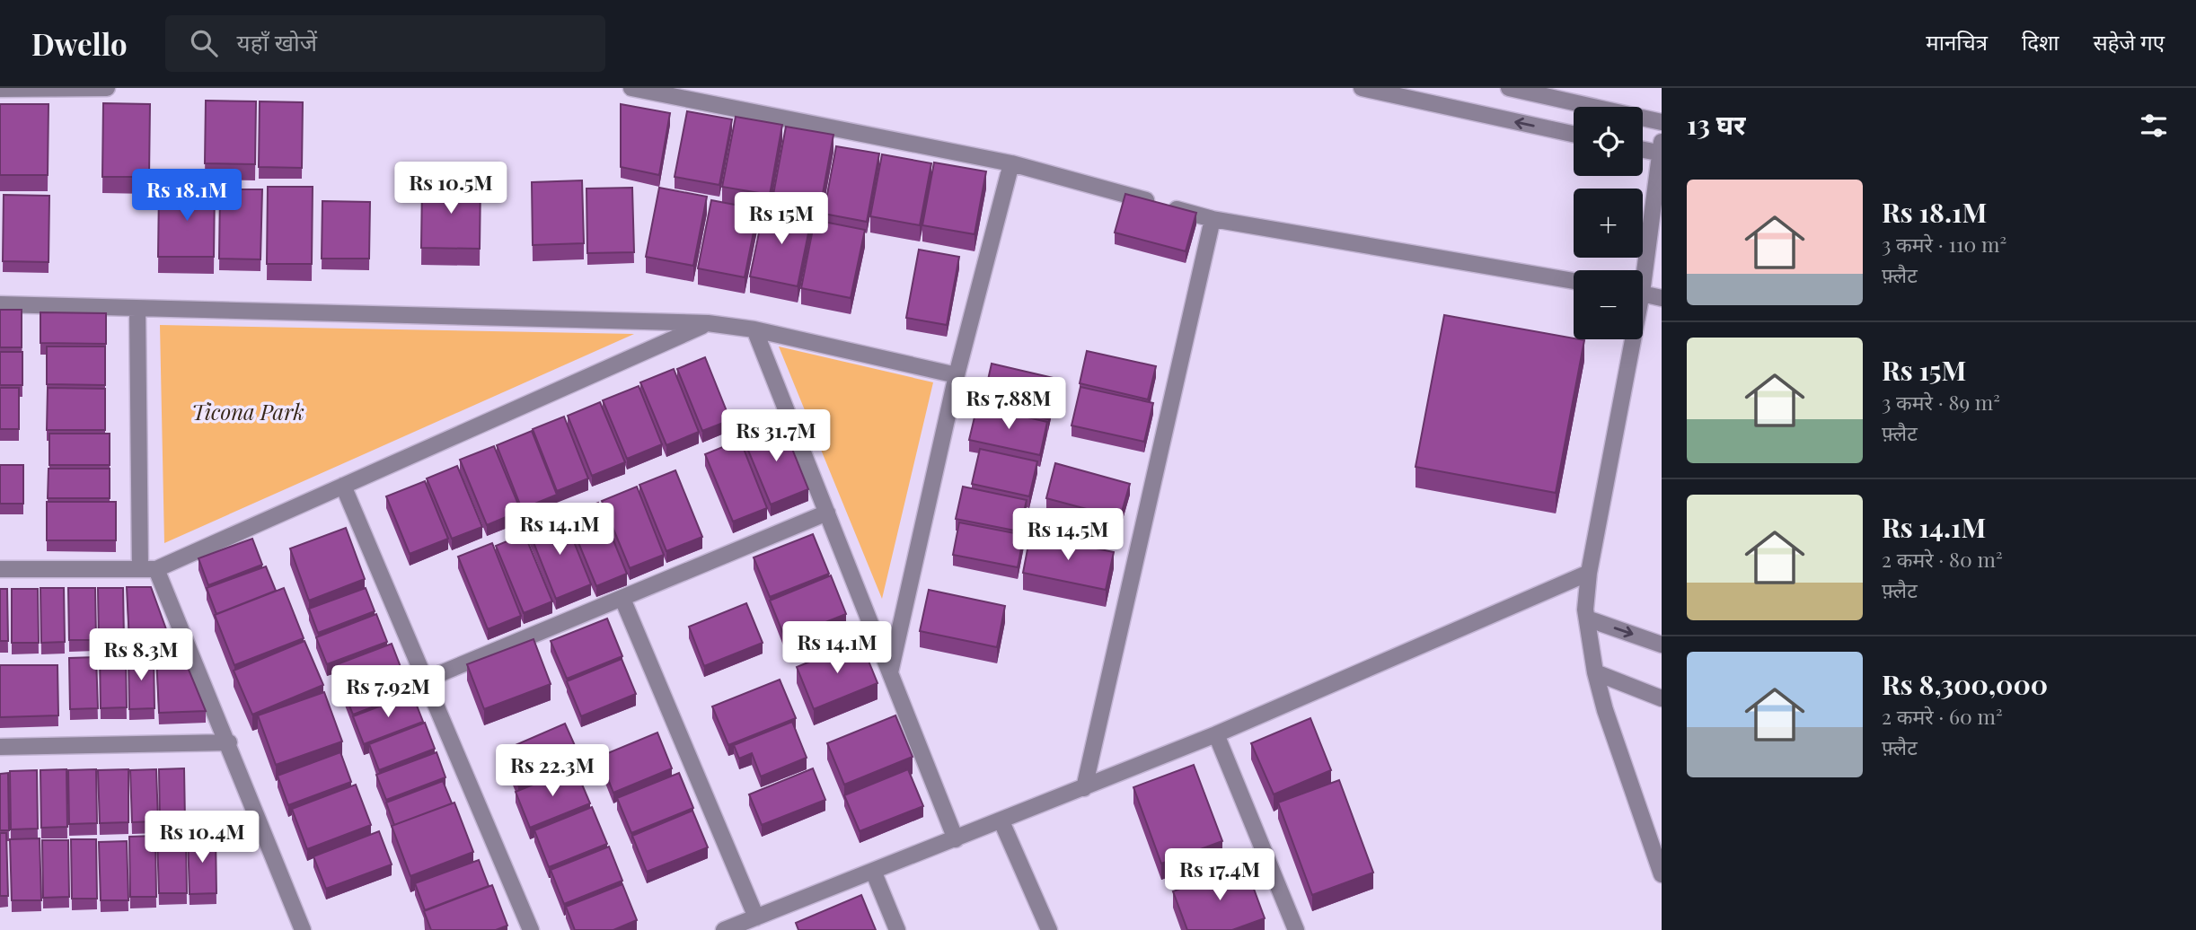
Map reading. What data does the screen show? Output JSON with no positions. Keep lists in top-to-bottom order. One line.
{"parks":["Ticona Park"],"page":{"header":"Dwello","search":"यहाँ खोजें","nav":["मानचित्र","दिशा","सहेजे गए"],"heading":"13 घर","map_buttons":["+","−"],"price":["Rs 10.5M","Rs 18.1M","Rs 15M","Rs 7.88M","Rs 31.7M","Rs 14.1M","Rs 14.5M","Rs 14.1M","Rs 8.3M","Rs 7.92M","Rs 22.3M","Rs 10.4M","Rs 17.4M"],"list":[{"name":"Rs 18.1M","note":"3 कमरे · 110 m² · फ़्लैट"},{"name":"Rs 15M","note":"3 कमरे · 89 m² · फ़्लैट"},{"name":"Rs 14.1M","note":"2 कमरे · 80 m² · फ़्लैट"},{"name":"Rs 8,300,000","note":"2 कमरे · 60 m² · फ़्लैट"}]}}
